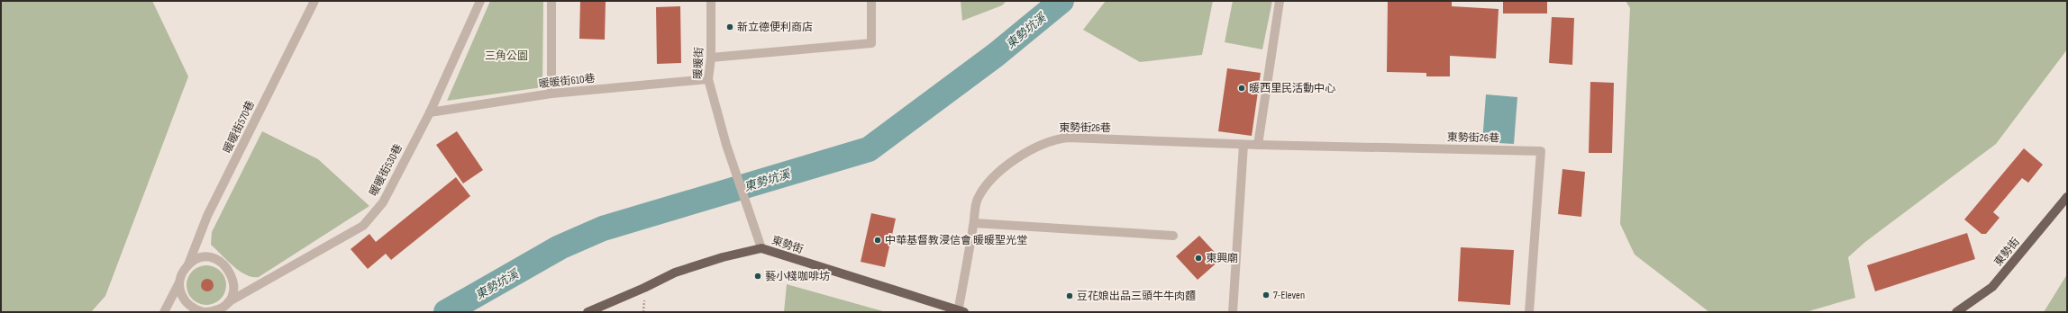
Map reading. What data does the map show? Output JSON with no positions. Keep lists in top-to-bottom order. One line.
{"streets":{"main road":["東勢街"],"street":["暖暖街","暖暖街610巷","暖暖街570巷","東勢街26巷","暖暖街530巷"]},"crossings":[["暖暖街","暖暖街610巷"],["暖暖街","東勢街"],["暖暖街610巷","暖暖街530巷"],["暖暖街570巷","暖暖街530巷"],["東勢街26巷","東勢街"]],"water":["東勢坑溪"],"parks":["三角公園"],"places":["新立德便利商店","暖西里民活動中心","中華基督教浸信會 暖暖聖光堂","東興廟","藝小棧咖啡坊","7-Eleven","豆花娘出品三頭牛牛肉麵"]}
